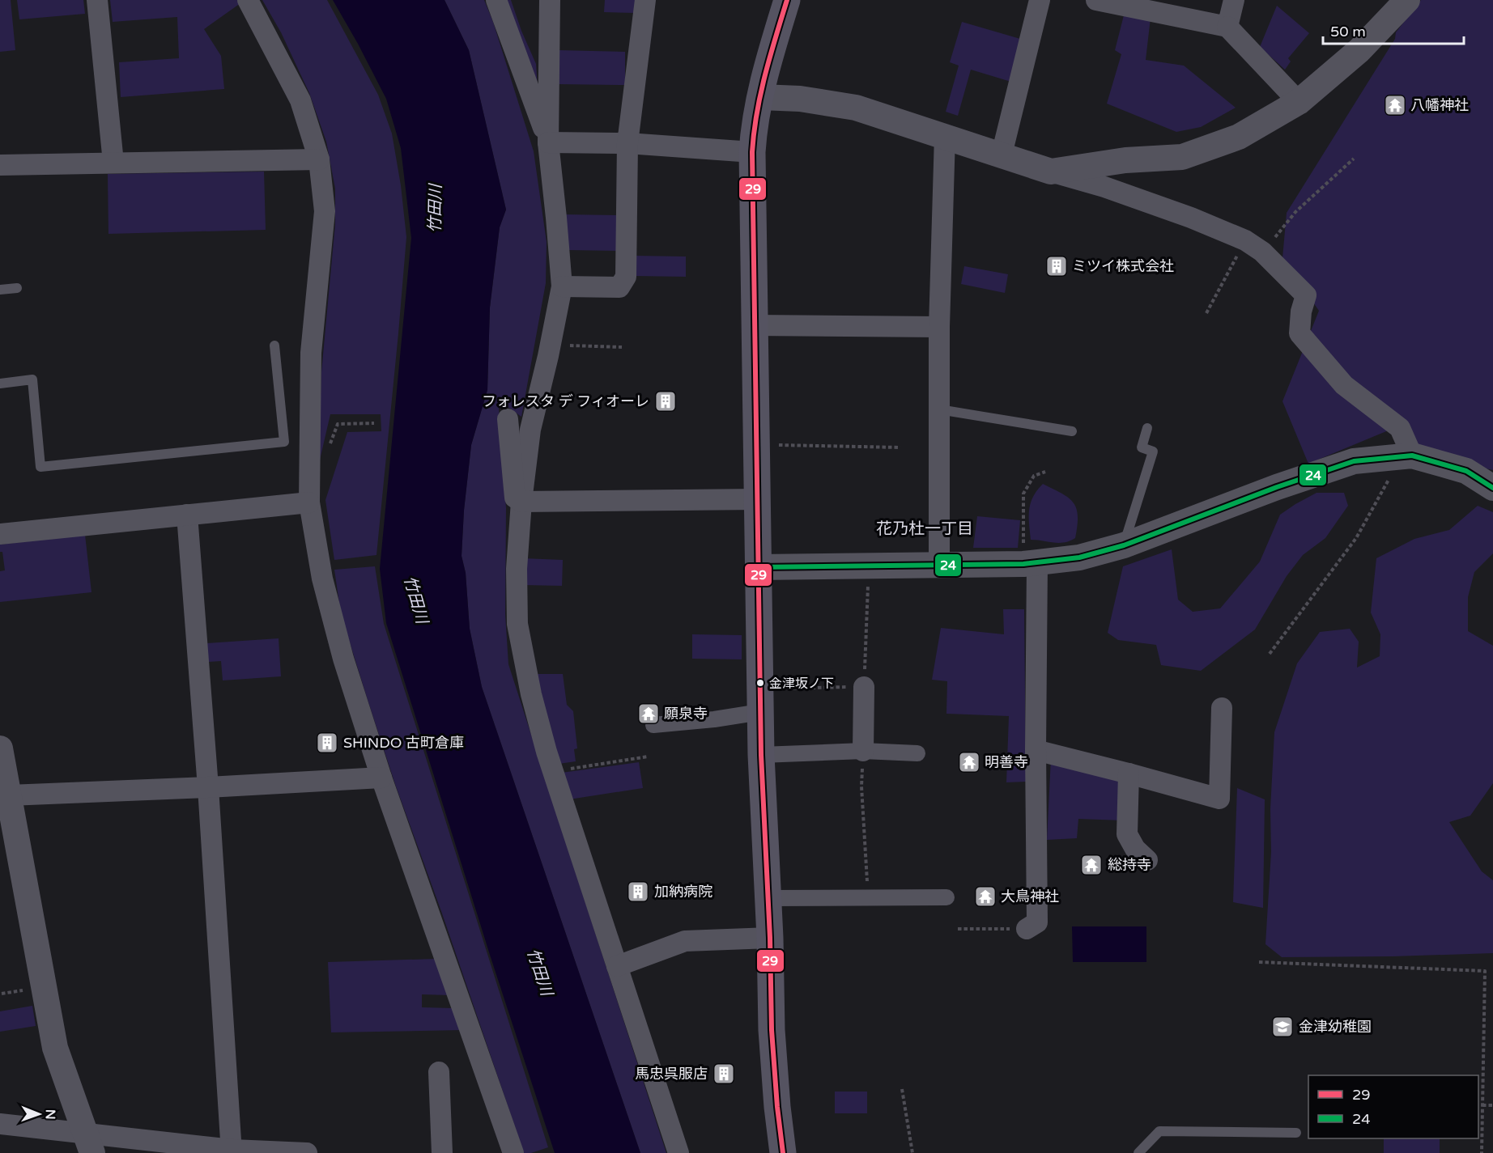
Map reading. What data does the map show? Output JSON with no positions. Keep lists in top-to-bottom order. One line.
{"districts":["花乃杜一丁目"],"water":["竹田川"],"places":{"temple":["八幡神社","願泉寺","明善寺","総持寺","大鳥神社"],"building":["ミツイ株式会社","フォレスタ デ フィオーレ","SHINDO 古町倉庫","加納病院","馬忠呉服店"],"other":["金津坂ノ下"],"school or university":["金津幼稚園"]},"lines":["transit line 29","transit line 24"],"legend":["29","24"],"scale_bar":"50 m","north":"right"}
